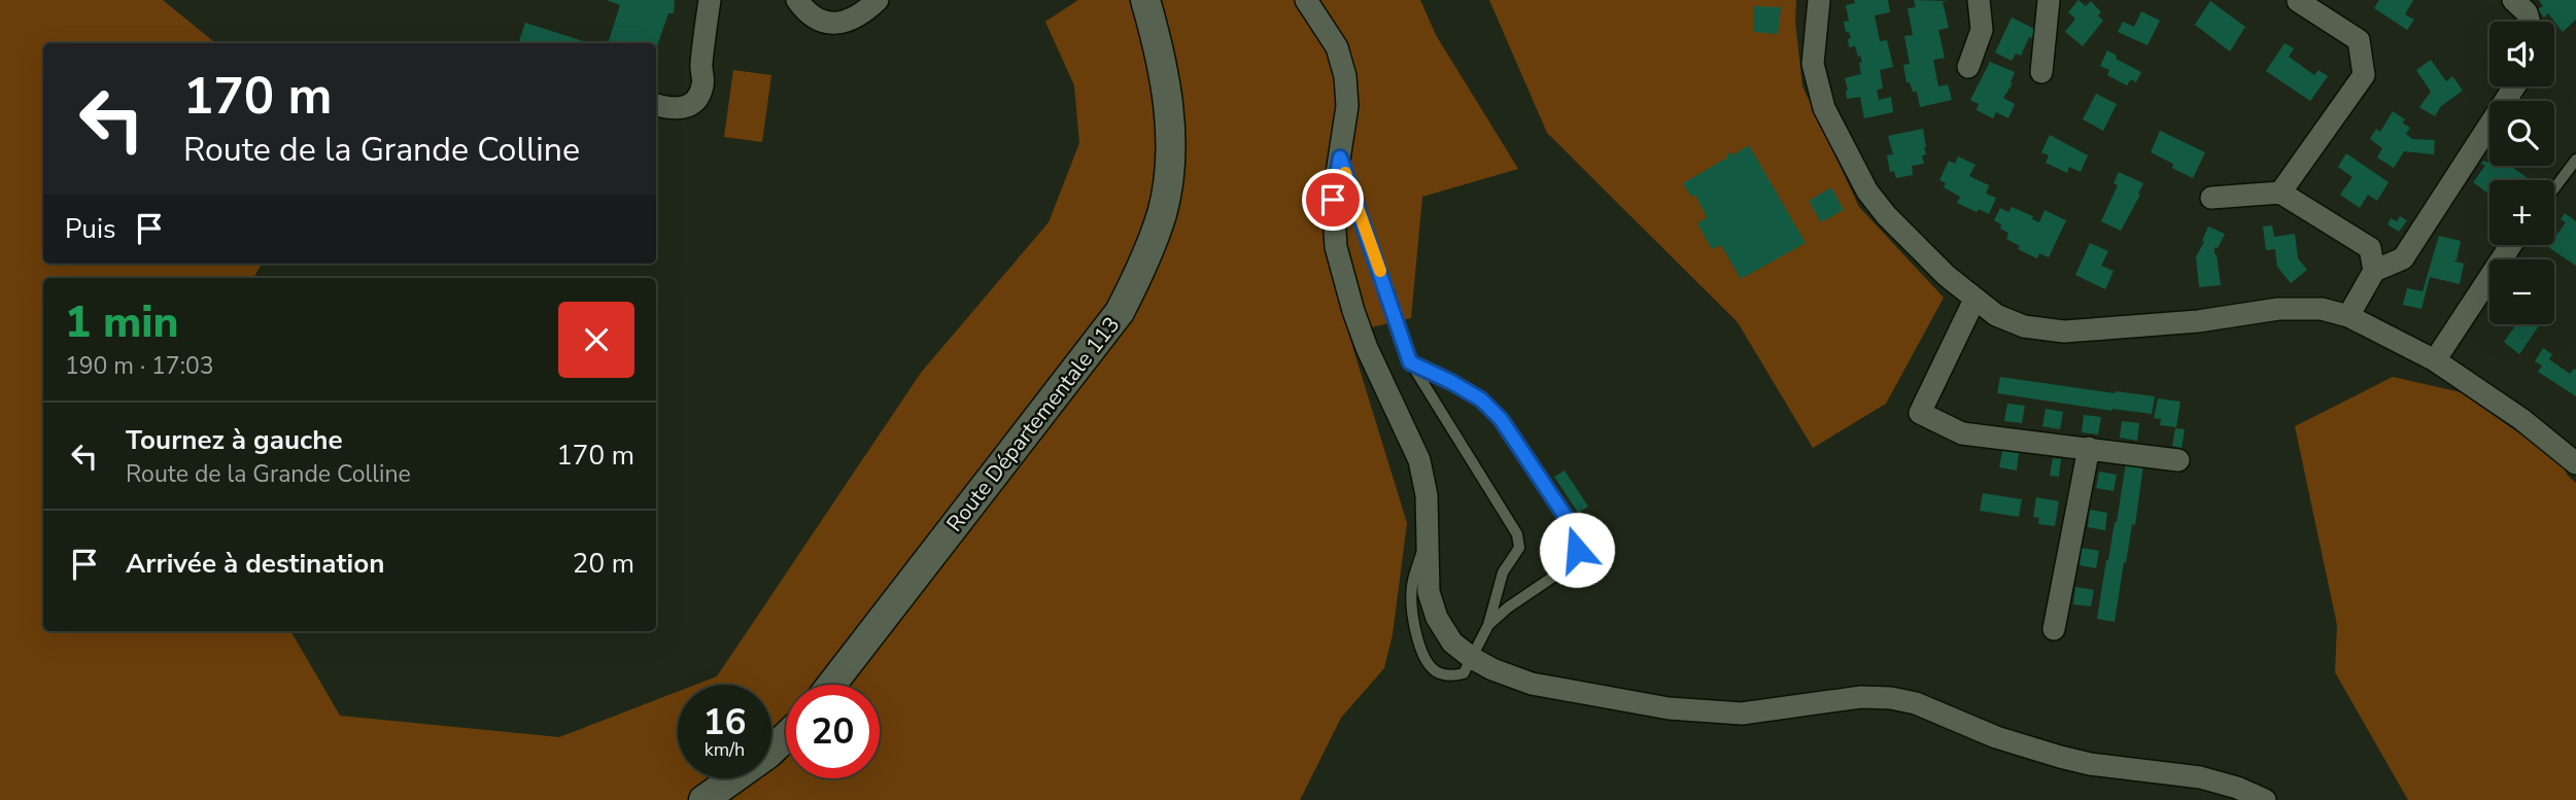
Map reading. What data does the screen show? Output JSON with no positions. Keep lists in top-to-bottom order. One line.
{"streets":{"main road":["Route Départementale 113"]},"page":{"map_buttons":["+","−"],"turn":["170 m","Route de la Grande Colline"],"then":"Puis","heading":["1 min","190 m · 17:03"],"list":[{"name":"Tournez à gauche","note":"Route de la Grande Colline","value":"170 m"},{"name":"Arrivée à destination","value":"20 m"}],"speed":"16 km/h","limit":"20"}}
